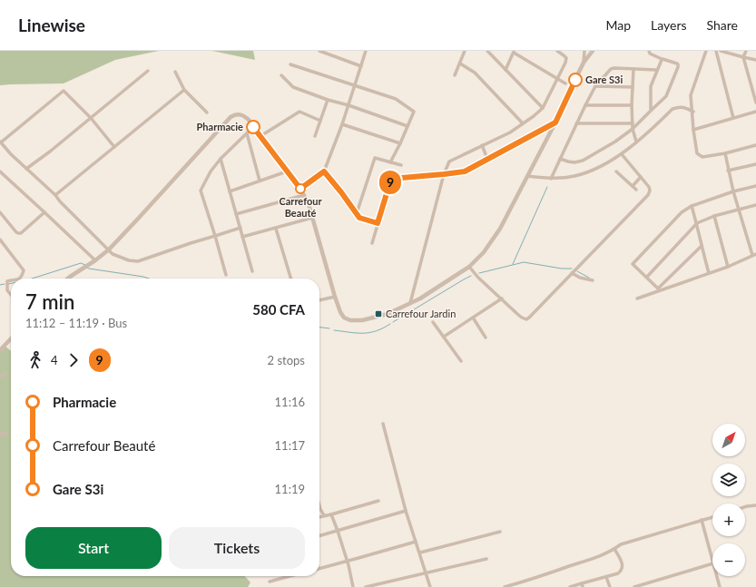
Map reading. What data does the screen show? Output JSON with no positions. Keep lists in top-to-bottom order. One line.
{"places":{"other":["Gare S3i","Pharmacie","Carrefour Beauté"],"transit":["Carrefour Jardin"]},"lines":["bus line 9"],"north":"top right","page":{"header":"Linewise","nav":["Map","Layers","Share"],"on_map":"9","heading":["7 min","11:12 – 11:19 · Bus","580 CFA"],"legs":["4","9","2 stops"],"list":[{"name":"Pharmacie","value":"11:16"},{"name":"Carrefour Beauté","value":"11:17"},{"name":"Gare S3i","value":"11:19"}],"map_buttons":["+","−"],"buttons":["Start","Tickets"]}}
